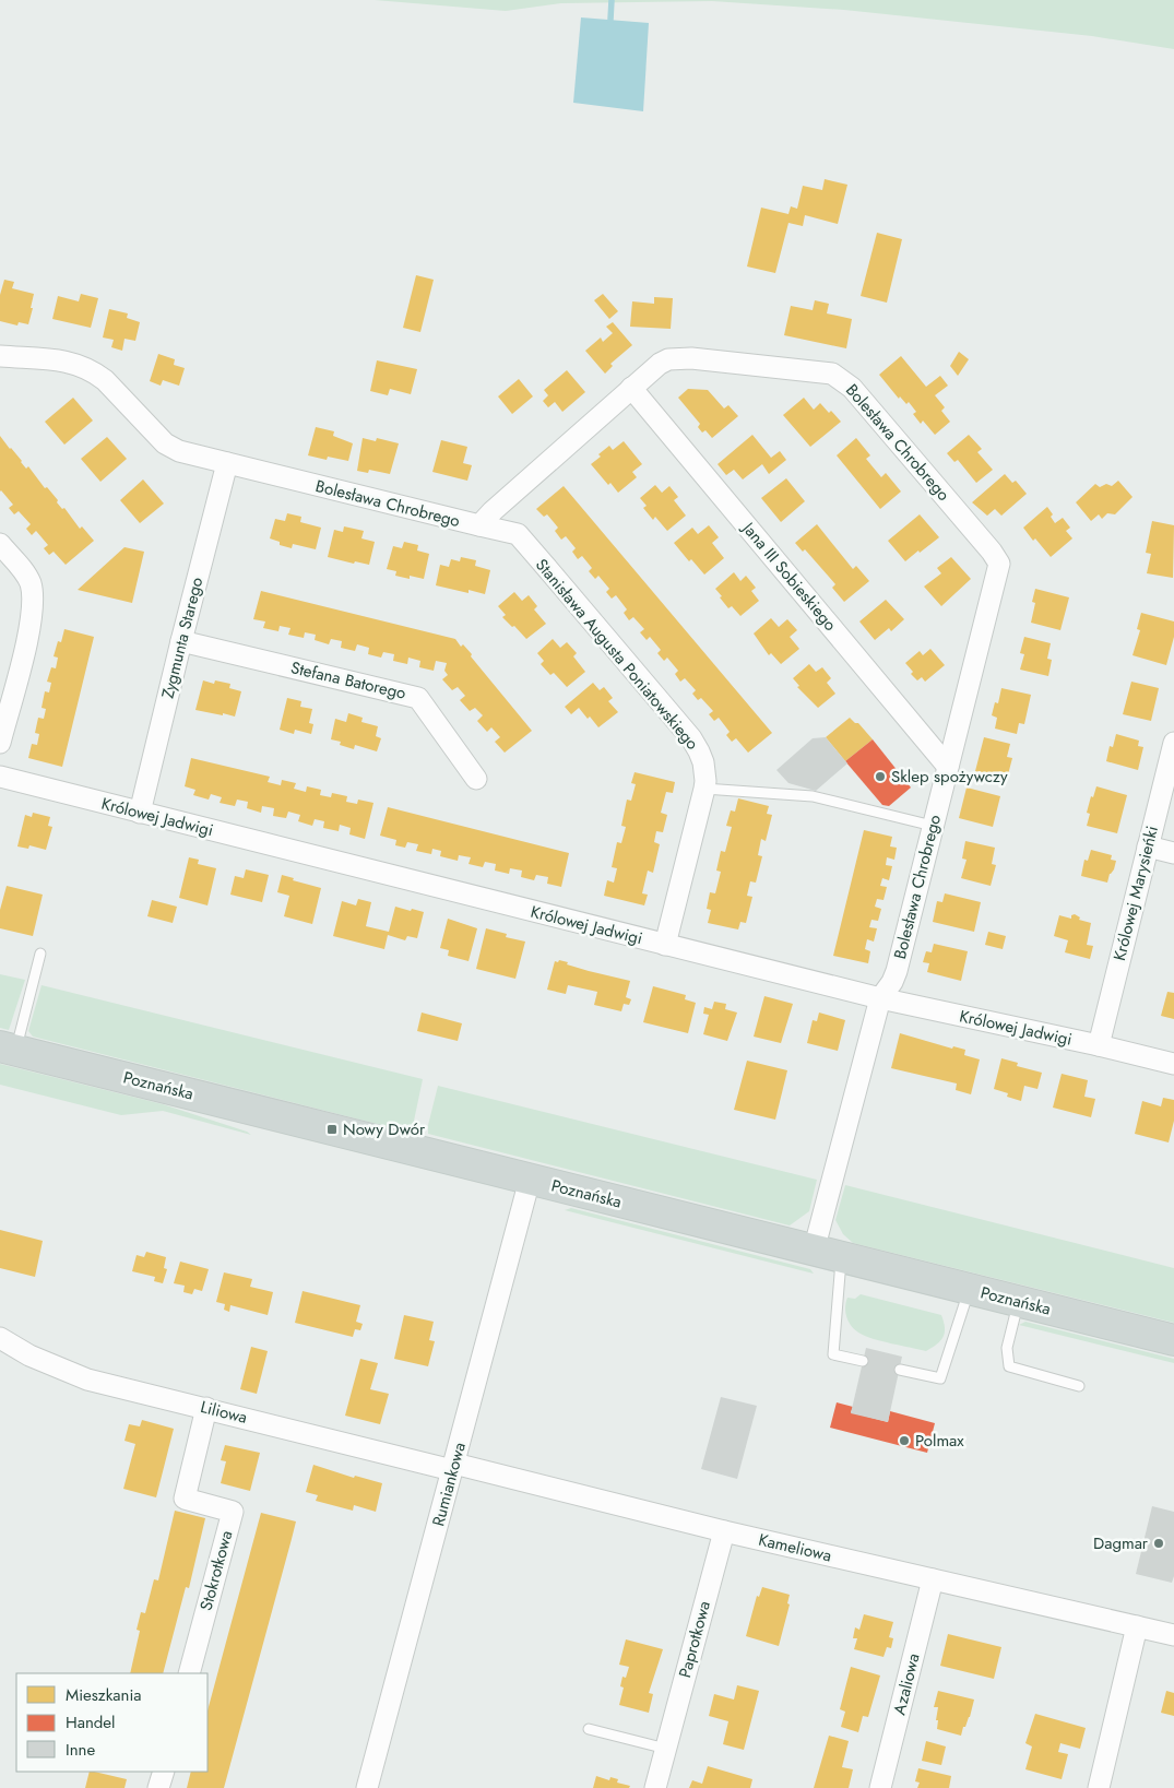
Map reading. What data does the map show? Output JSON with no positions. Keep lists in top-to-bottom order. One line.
{"streets":{"main road":["Poznańska"],"street":["Bolesława Chrobrego","Jana III Sobieskiego","Zygmunta Starego","Stanisława Augusta Poniatowskiego","Stefana Batorego","Królowej Jadwigi","Królowej Marysieńki","Liliowa","Rumiankowa","Kameliowa","Stokrotkowa","Paprotkowa","Azaliowa"]},"crossings":[["Bolesława Chrobrego","Jana III Sobieskiego"],["Bolesława Chrobrego","Zygmunta Starego"],["Bolesława Chrobrego","Stanisława Augusta Poniatowskiego"],["Bolesława Chrobrego","Królowej Jadwigi"],["Bolesława Chrobrego","Poznańska"],["Zygmunta Starego","Stefana Batorego"],["Zygmunta Starego","Królowej Jadwigi"],["Stanisława Augusta Poniatowskiego","Królowej Jadwigi"],["Królowej Jadwigi","Królowej Marysieńki"],["Poznańska","Rumiankowa"],["Liliowa","Rumiankowa"],["Liliowa","Kameliowa"],["Liliowa","Stokrotkowa"],["Rumiankowa","Kameliowa"],["Kameliowa","Paprotkowa"],["Kameliowa","Azaliowa"]],"places":{"other":["Sklep spożywczy","Polmax","Dagmar"],"transit":["Nowy Dwór"]},"legend":["Mieszkania","Handel","Inne"]}
